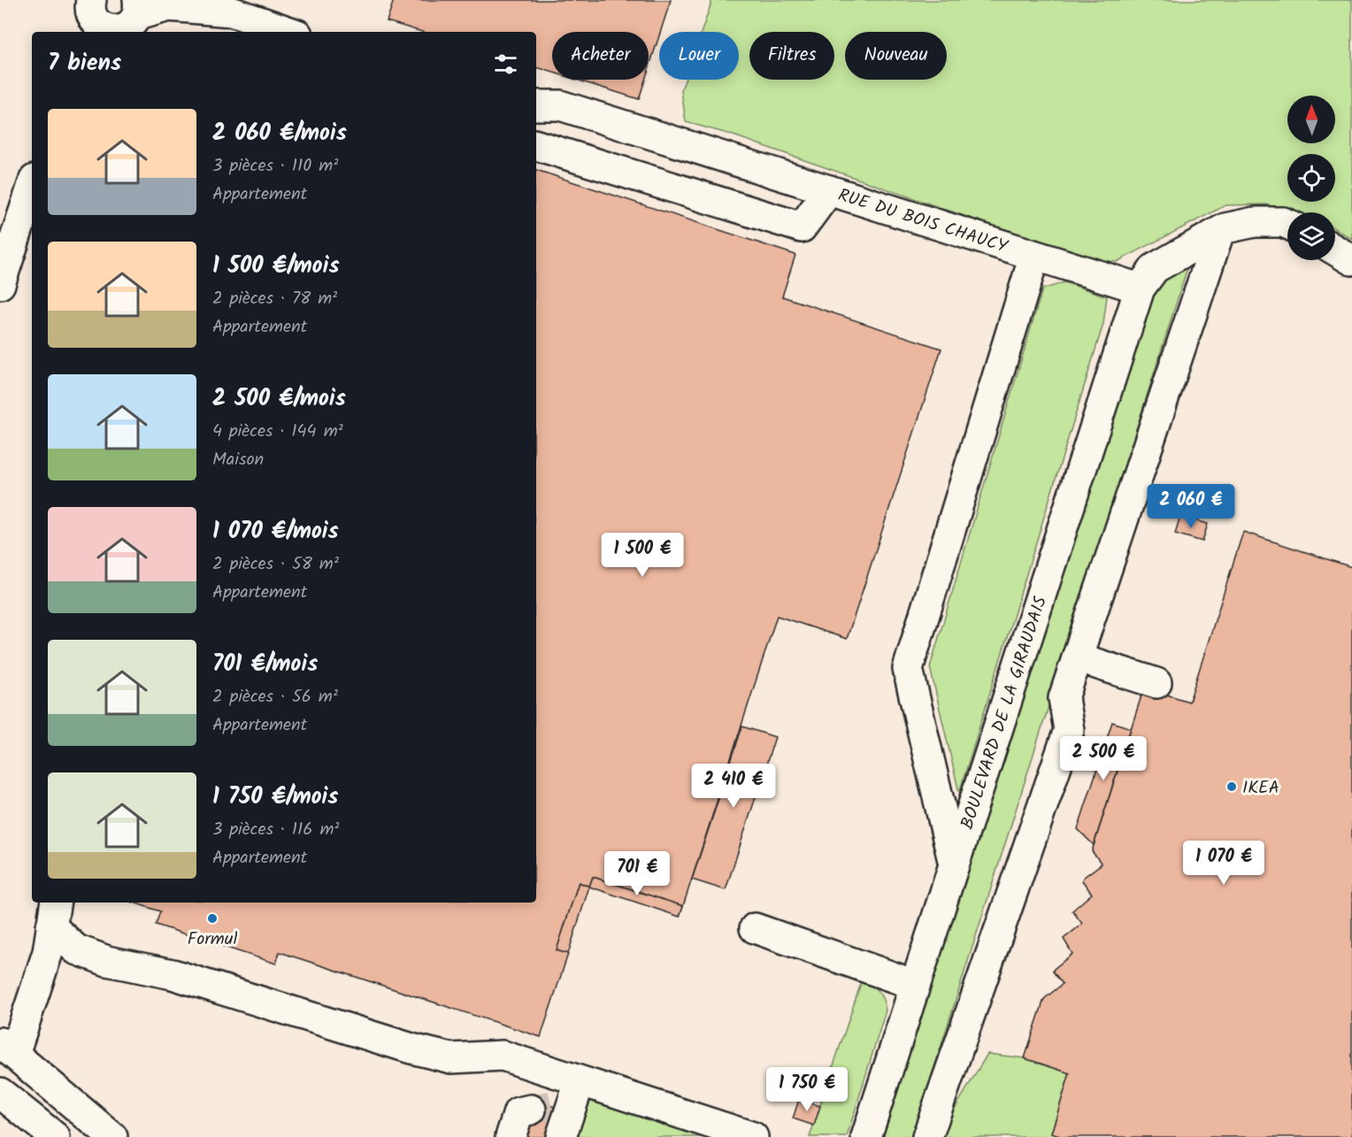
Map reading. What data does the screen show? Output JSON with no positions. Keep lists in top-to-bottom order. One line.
{"streets":{"lane":["RUE DU BOIS CHAUCY","BOULEVARD DE LA GIRAUDAIS"]},"crossings":[["RUE DU BOIS CHAUCY","BOULEVARD DE LA GIRAUDAIS"]],"places":["IKEA","Formul"],"north":"top","page":{"chip":["Acheter","Louer","Filtres","Nouveau"],"heading":"7 biens","list":[{"name":"2 060 €/mois","note":"3 pièces · 110 m² · Appartement"},{"name":"1 500 €/mois","note":"2 pièces · 78 m² · Appartement"},{"name":"2 500 €/mois","note":"4 pièces · 144 m² · Maison"},{"name":"1 070 €/mois","note":"2 pièces · 58 m² · Appartement"},{"name":"701 €/mois","note":"2 pièces · 56 m² · Appartement"},{"name":"1 750 €/mois","note":"3 pièces · 116 m² · Appartement"}],"price":["2 060 €","1 500 €","2 500 €","2 410 €","1 070 €","701 €","1 750 €"]}}
